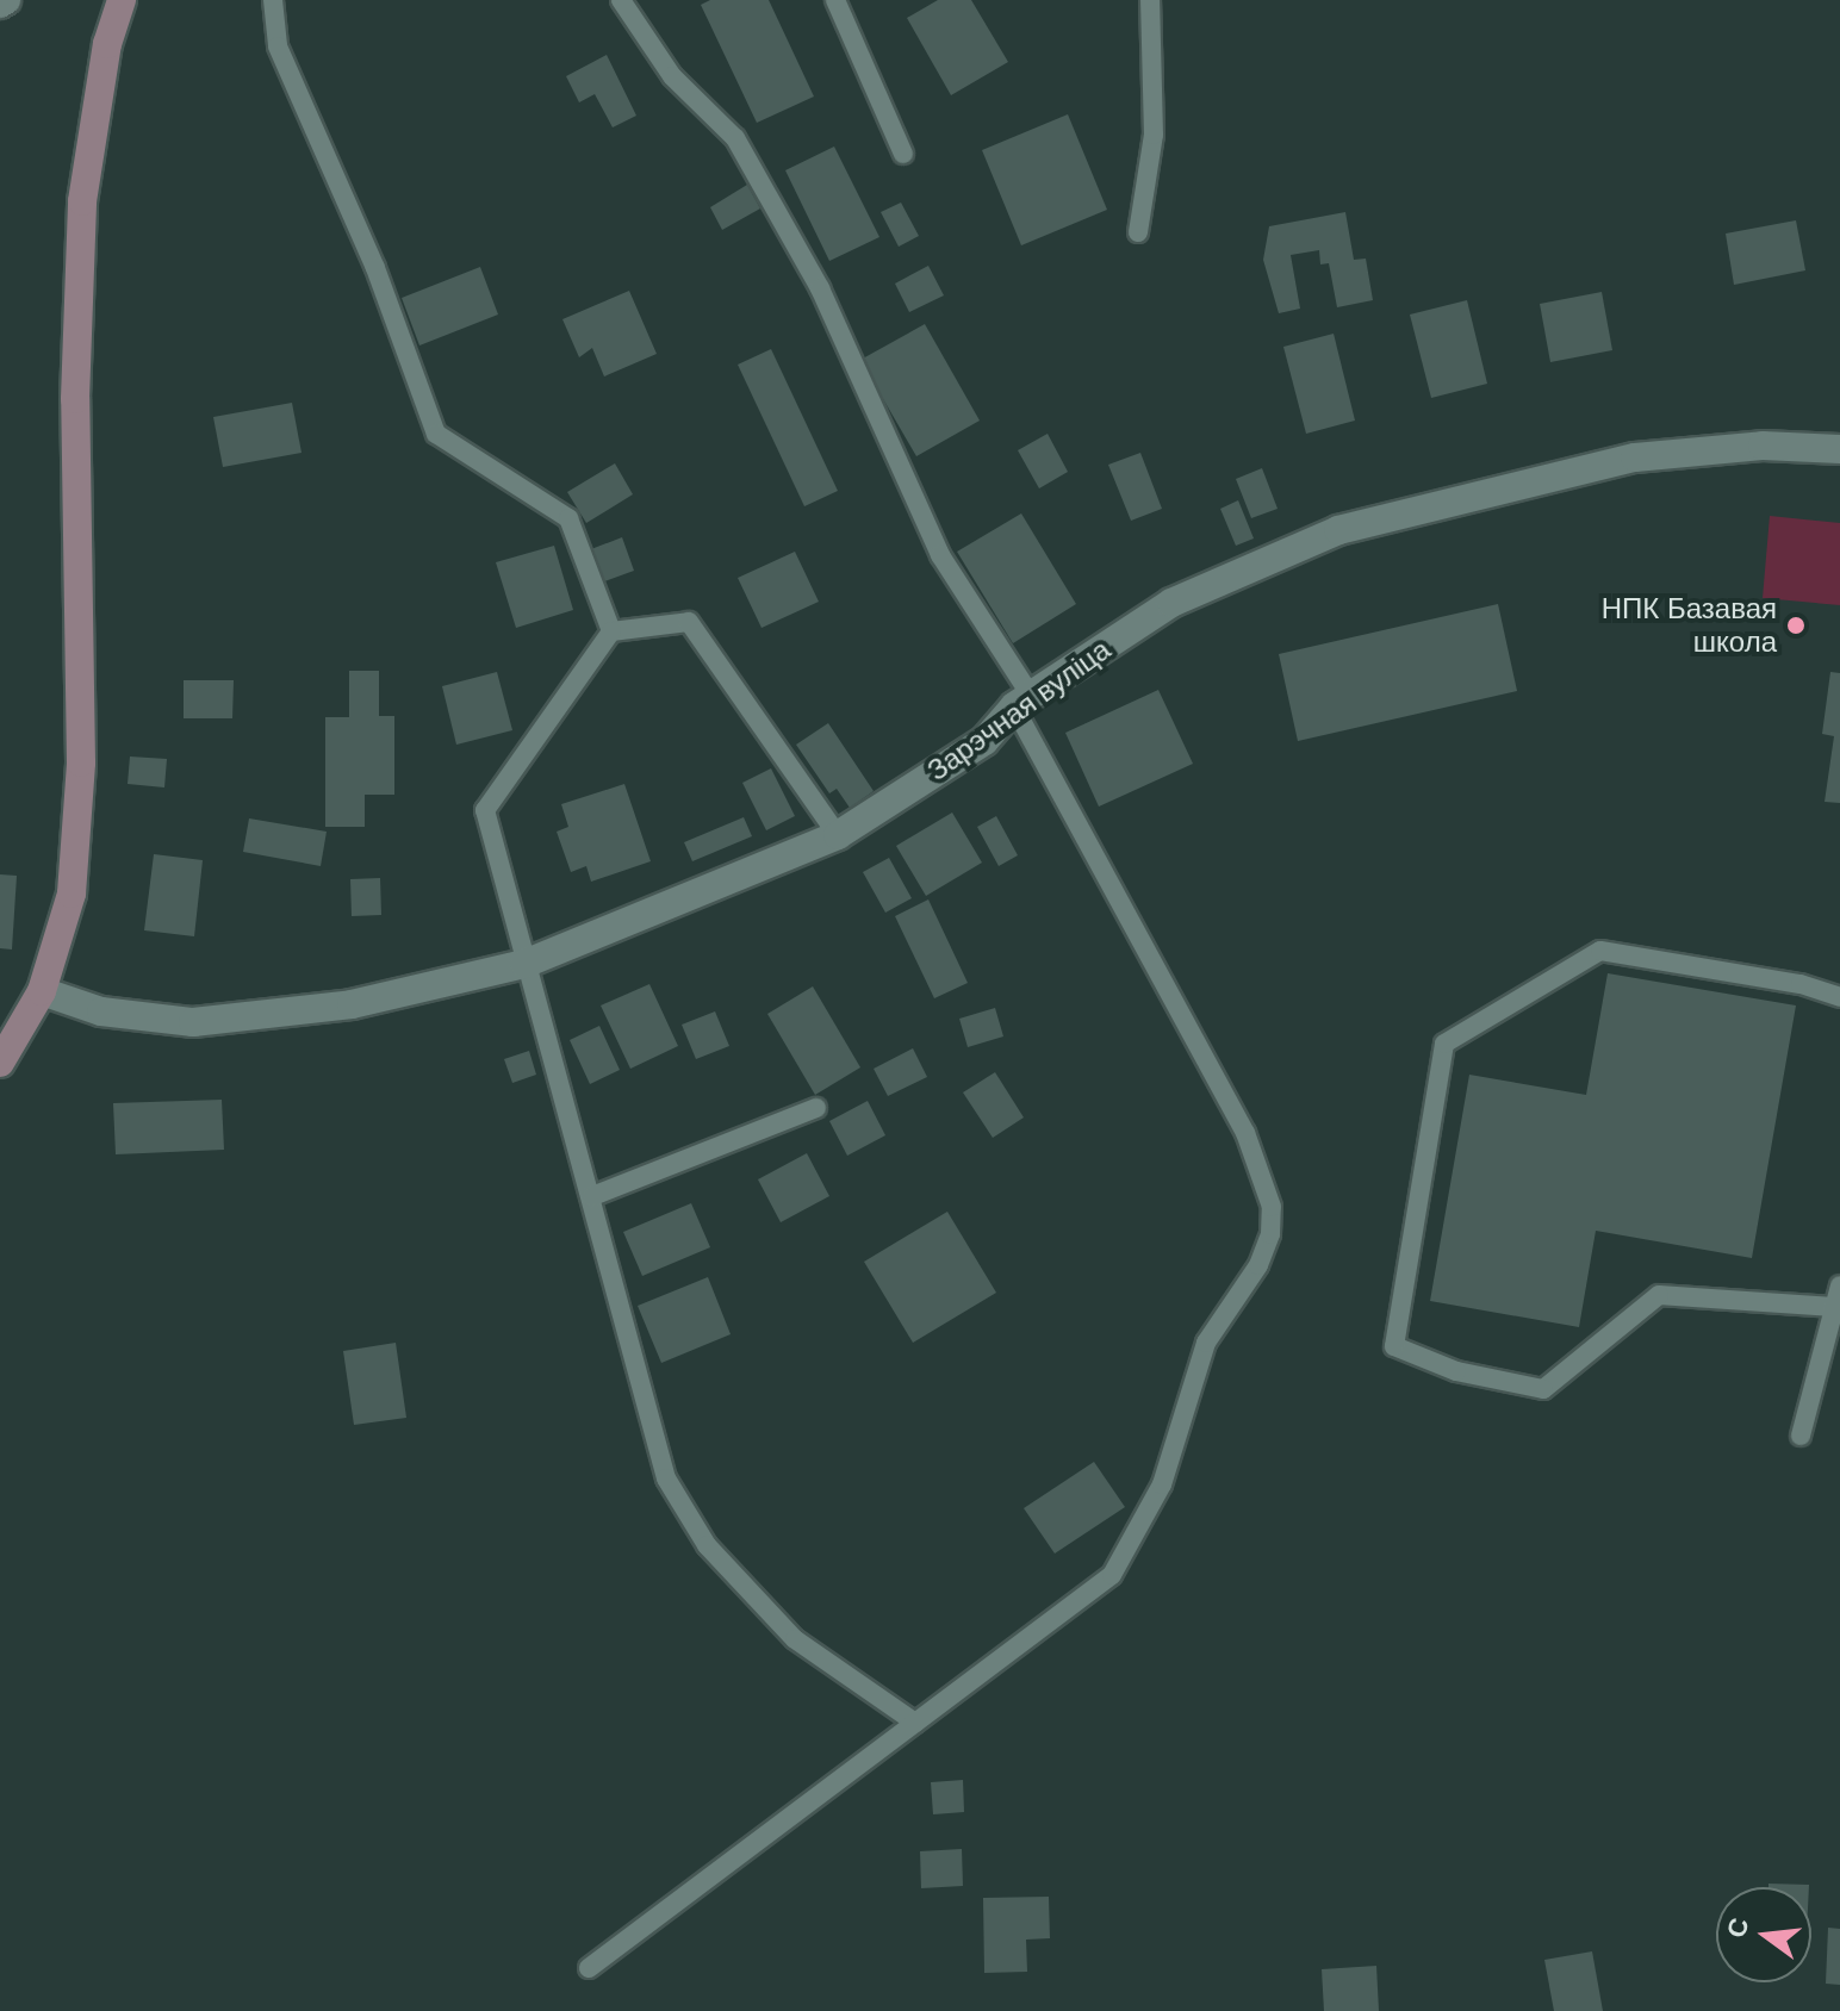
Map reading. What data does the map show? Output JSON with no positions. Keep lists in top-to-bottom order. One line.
{"streets":{"street":["Зарэчная вуліца"]},"places":["НПК Базавая школа"],"north":"left"}
